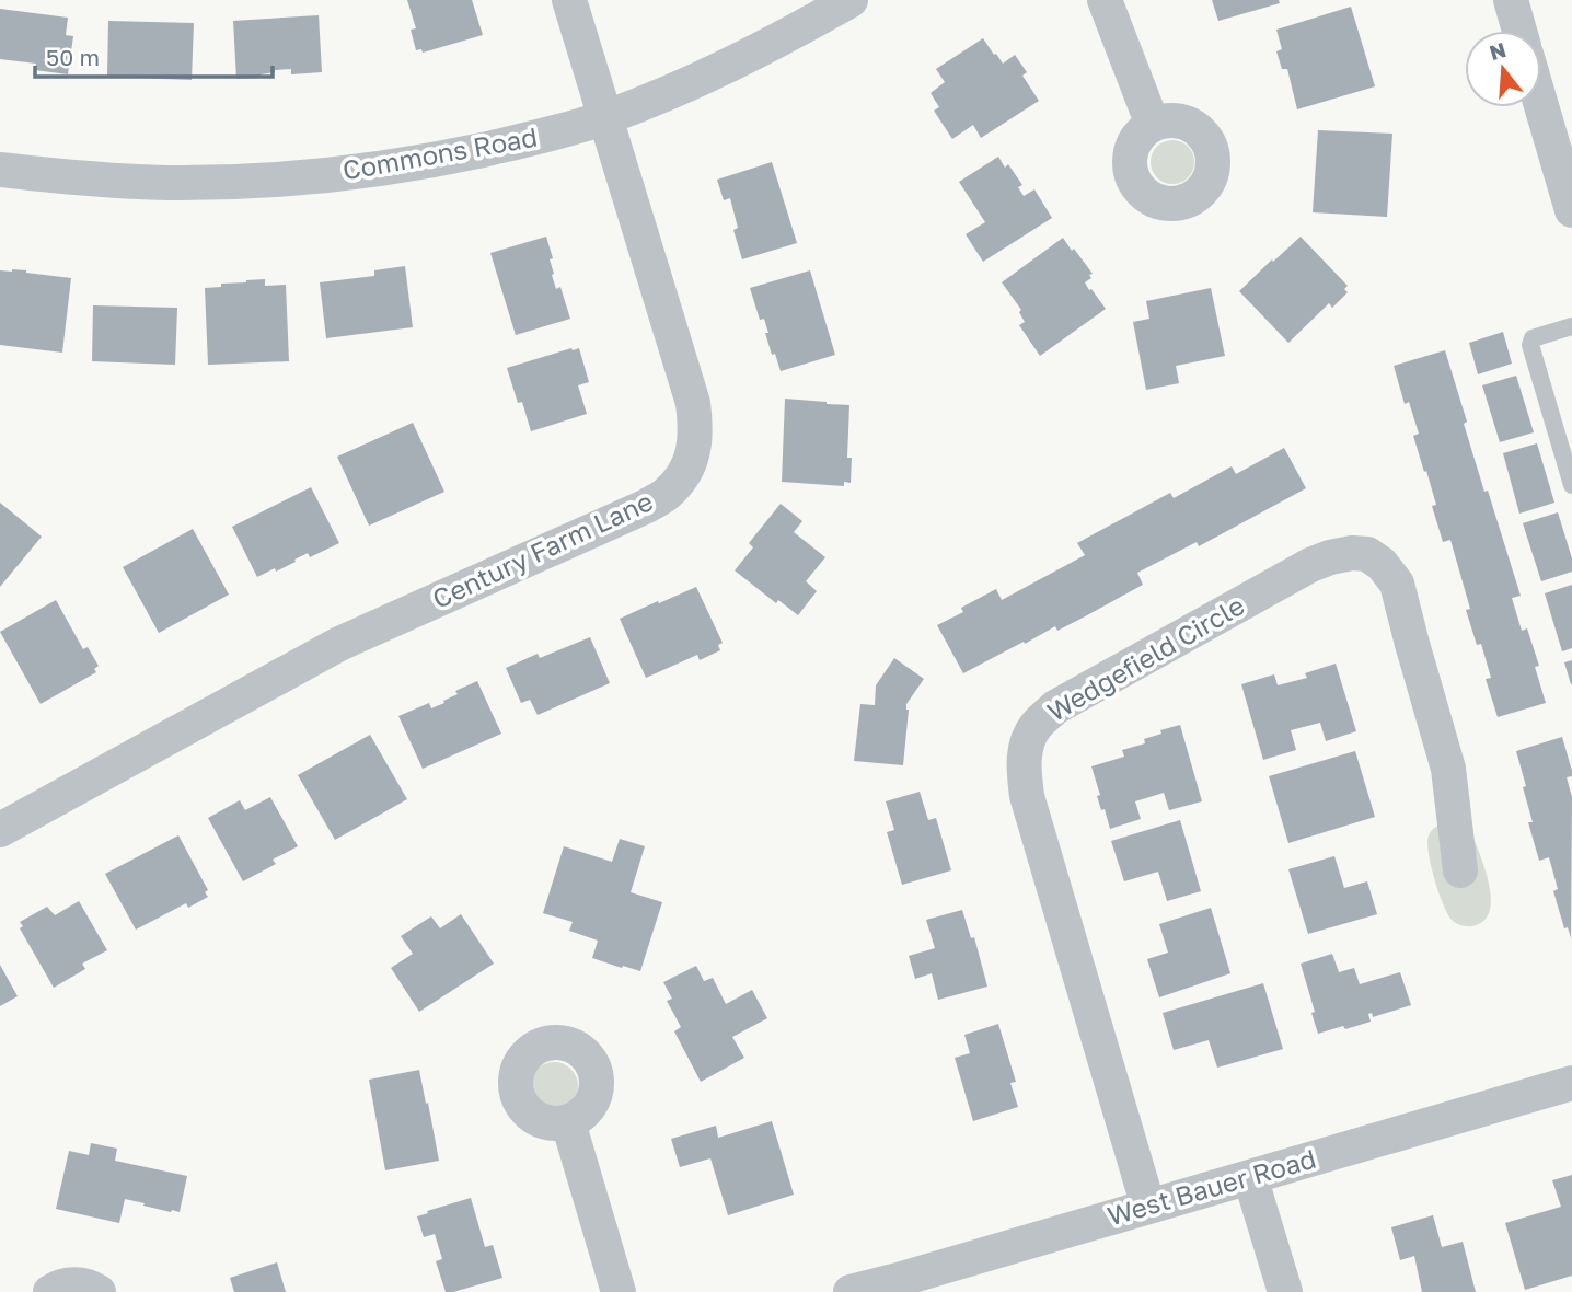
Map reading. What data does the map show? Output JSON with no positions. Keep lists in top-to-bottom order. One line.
{"streets":{"street":["Commons Road","Century Farm Lane","Wedgefield Circle","West Bauer Road"]},"crossings":[["Commons Road","Century Farm Lane"],["Wedgefield Circle","West Bauer Road"]],"scale_bar":"50 m","north":"top"}
